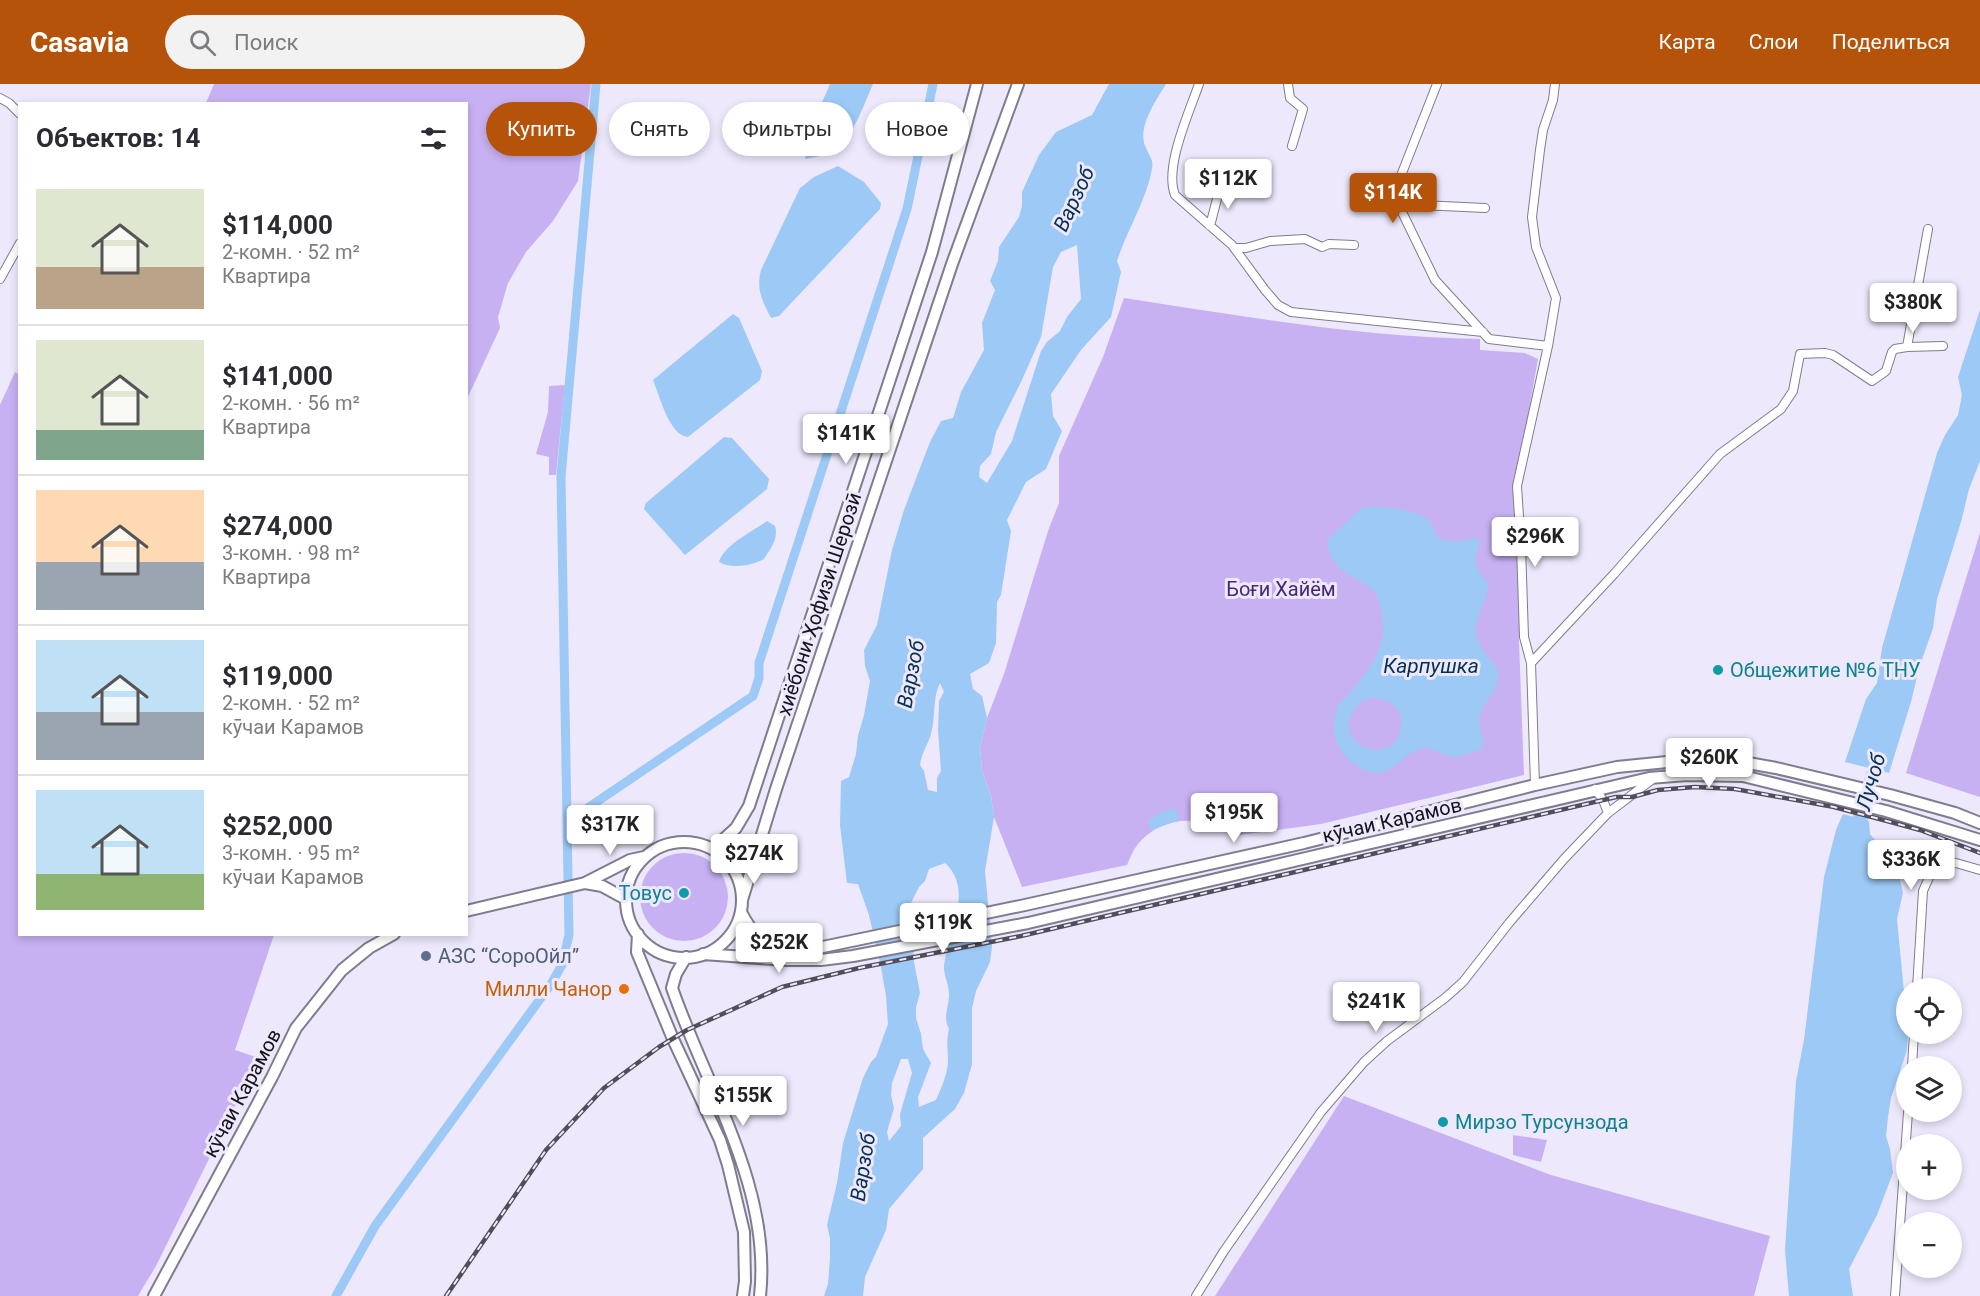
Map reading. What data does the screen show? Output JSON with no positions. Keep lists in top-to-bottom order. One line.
{"streets":{"main road":["хиёбони Ҳофизи Шерозӣ","кӯчаи Карамов"]},"crossings":[["хиёбони Ҳофизи Шерозӣ","кӯчаи Карамов"]],"water":["Варзоб","Карпушка","Лучоб"],"parks":["Боғи Хайём"],"places":["Общежитие №6 ТНУ","Товус","АЗС “СороОйл”","Милли Чанор","Мирзо Турсунзода"],"page":{"header":"Casavia","search":"Поиск","nav":["Карта","Слои","Поделиться"],"chip":["Купить","Снять","Фильтры","Новое"],"heading":"Объектов: 14","price":["$112K","$114K","$380K","$141K","$296K","$260K","$195K","$317K","$274K","$336K","$119K","$252K","$241K","$155K"],"list":[{"name":"$114,000","note":"2-комн. · 52 m² · Квартира"},{"name":"$141,000","note":"2-комн. · 56 m² · Квартира"},{"name":"$274,000","note":"3-комн. · 98 m² · Квартира"},{"name":"$119,000","note":"2-комн. · 52 m² · кӯчаи Карамов"},{"name":"$252,000","note":"3-комн. · 95 m² · кӯчаи Карамов"}],"map_buttons":["+","−"]}}
